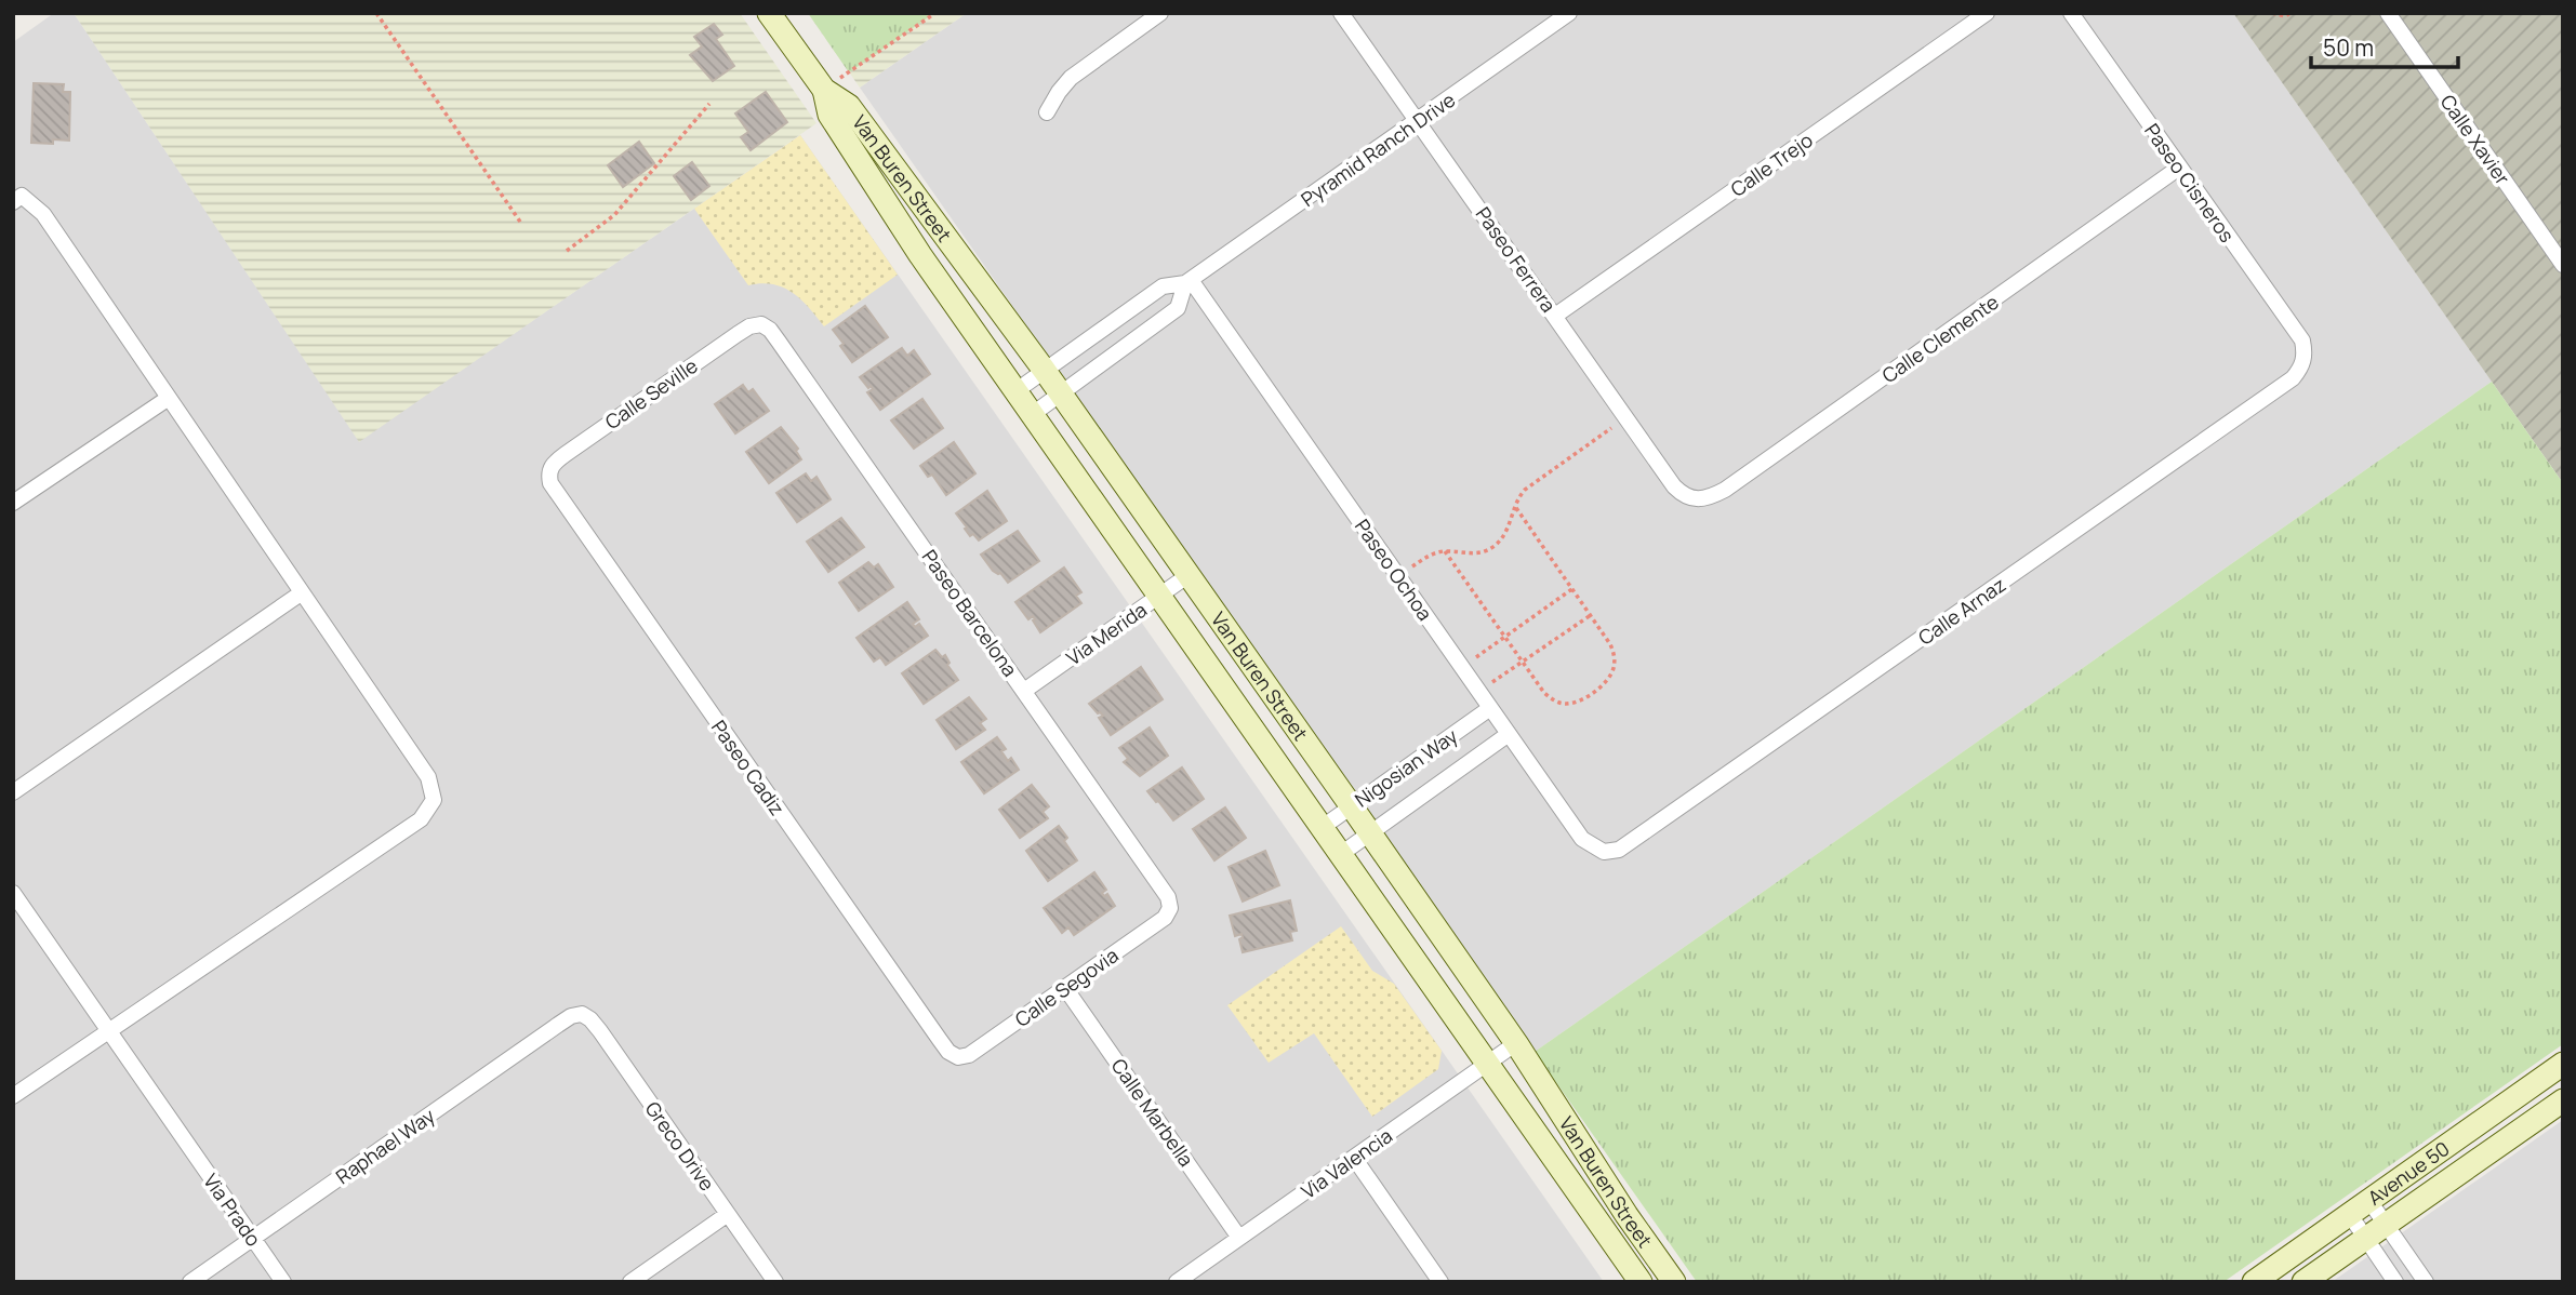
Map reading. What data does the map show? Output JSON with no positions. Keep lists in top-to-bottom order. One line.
{"streets":{"street":["Calle Xavier","Pyramid Ranch Drive","Calle Trejo","Van Buren Street","Paseo Cisneros","Paseo Ferrera","Calle Clemente","Calle Seville","Paseo Ochoa","Calle Arnaz","Paseo Barcelona","Via Merida","Paseo Cadiz","Nigosian Way","Calle Segovia","Calle Marbella","Raphael Way","Greco Drive","Via Valencia","Avenue 50","Via Prado"]},"crossings":[["Pyramid Ranch Drive","Van Buren Street"],["Pyramid Ranch Drive","Paseo Ferrera"],["Pyramid Ranch Drive","Paseo Ochoa"],["Calle Trejo","Paseo Ferrera"],["Van Buren Street","Via Merida"],["Van Buren Street","Nigosian Way"],["Van Buren Street","Via Valencia"],["Paseo Cisneros","Calle Clemente"],["Paseo Cisneros","Calle Arnaz"],["Paseo Ferrera","Calle Clemente"],["Calle Seville","Paseo Barcelona"],["Calle Seville","Paseo Cadiz"],["Paseo Ochoa","Calle Arnaz"],["Paseo Ochoa","Nigosian Way"],["Paseo Barcelona","Via Merida"],["Paseo Barcelona","Calle Segovia"],["Paseo Cadiz","Calle Segovia"],["Calle Segovia","Calle Marbella"],["Calle Marbella","Via Valencia"],["Raphael Way","Greco Drive"],["Raphael Way","Via Prado"]],"scale_bar":"50 m"}
